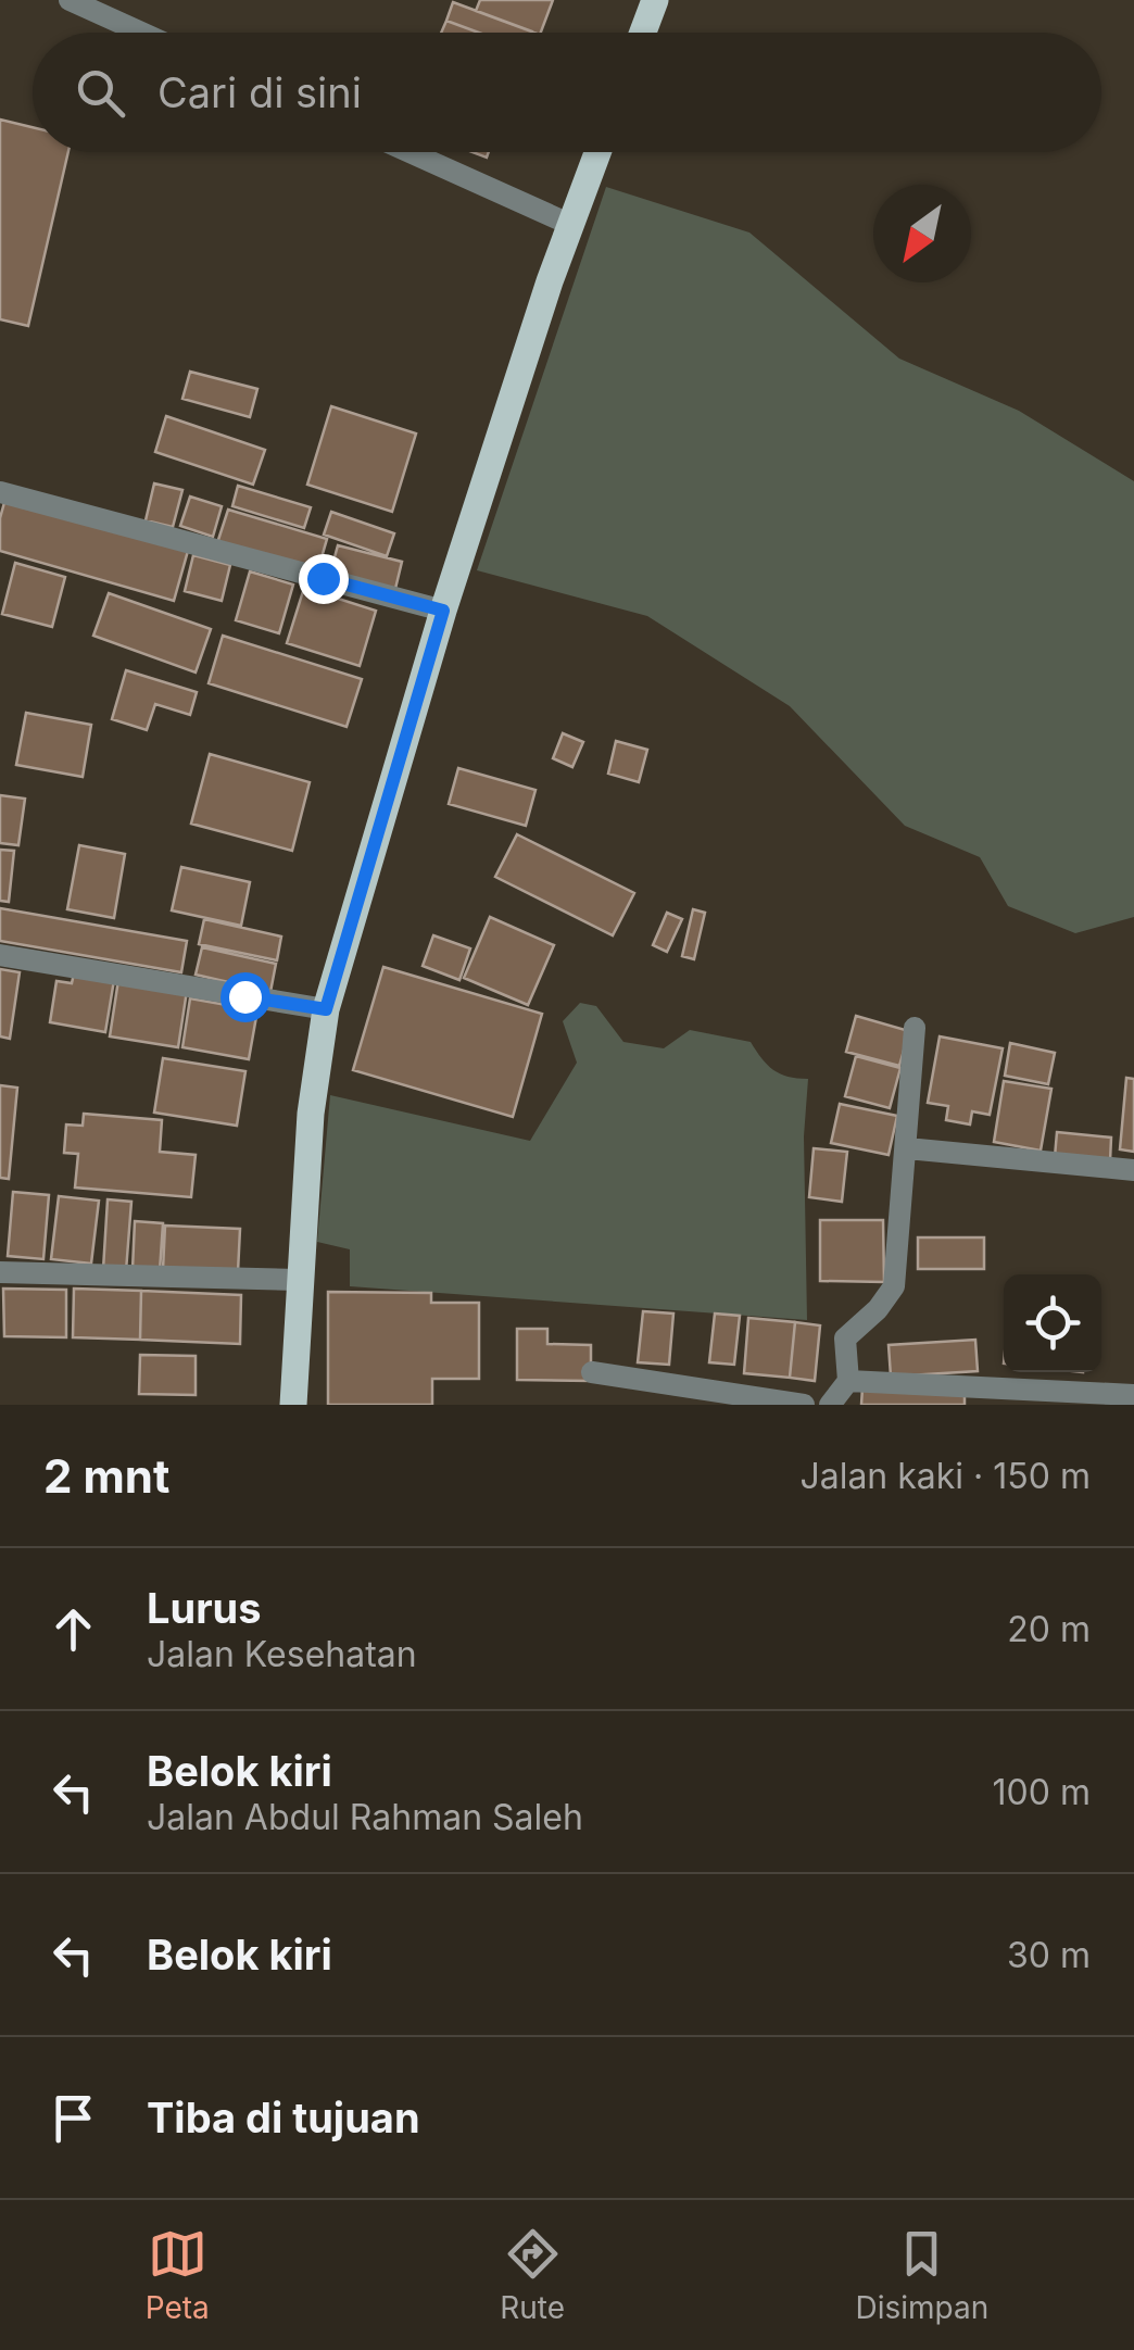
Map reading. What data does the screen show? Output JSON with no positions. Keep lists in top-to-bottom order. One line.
{"north":"bottom left","page":{"search":"Cari di sini","heading":["2 mnt","Jalan kaki · 150 m"],"list":[["Lurus","Jalan Kesehatan","20 m"],["Belok kiri","Jalan Abdul Rahman Saleh","100 m"],["Belok kiri","30 m"],"Tiba di tujuan"],"nav":["Peta","Rute","Disimpan"]}}
